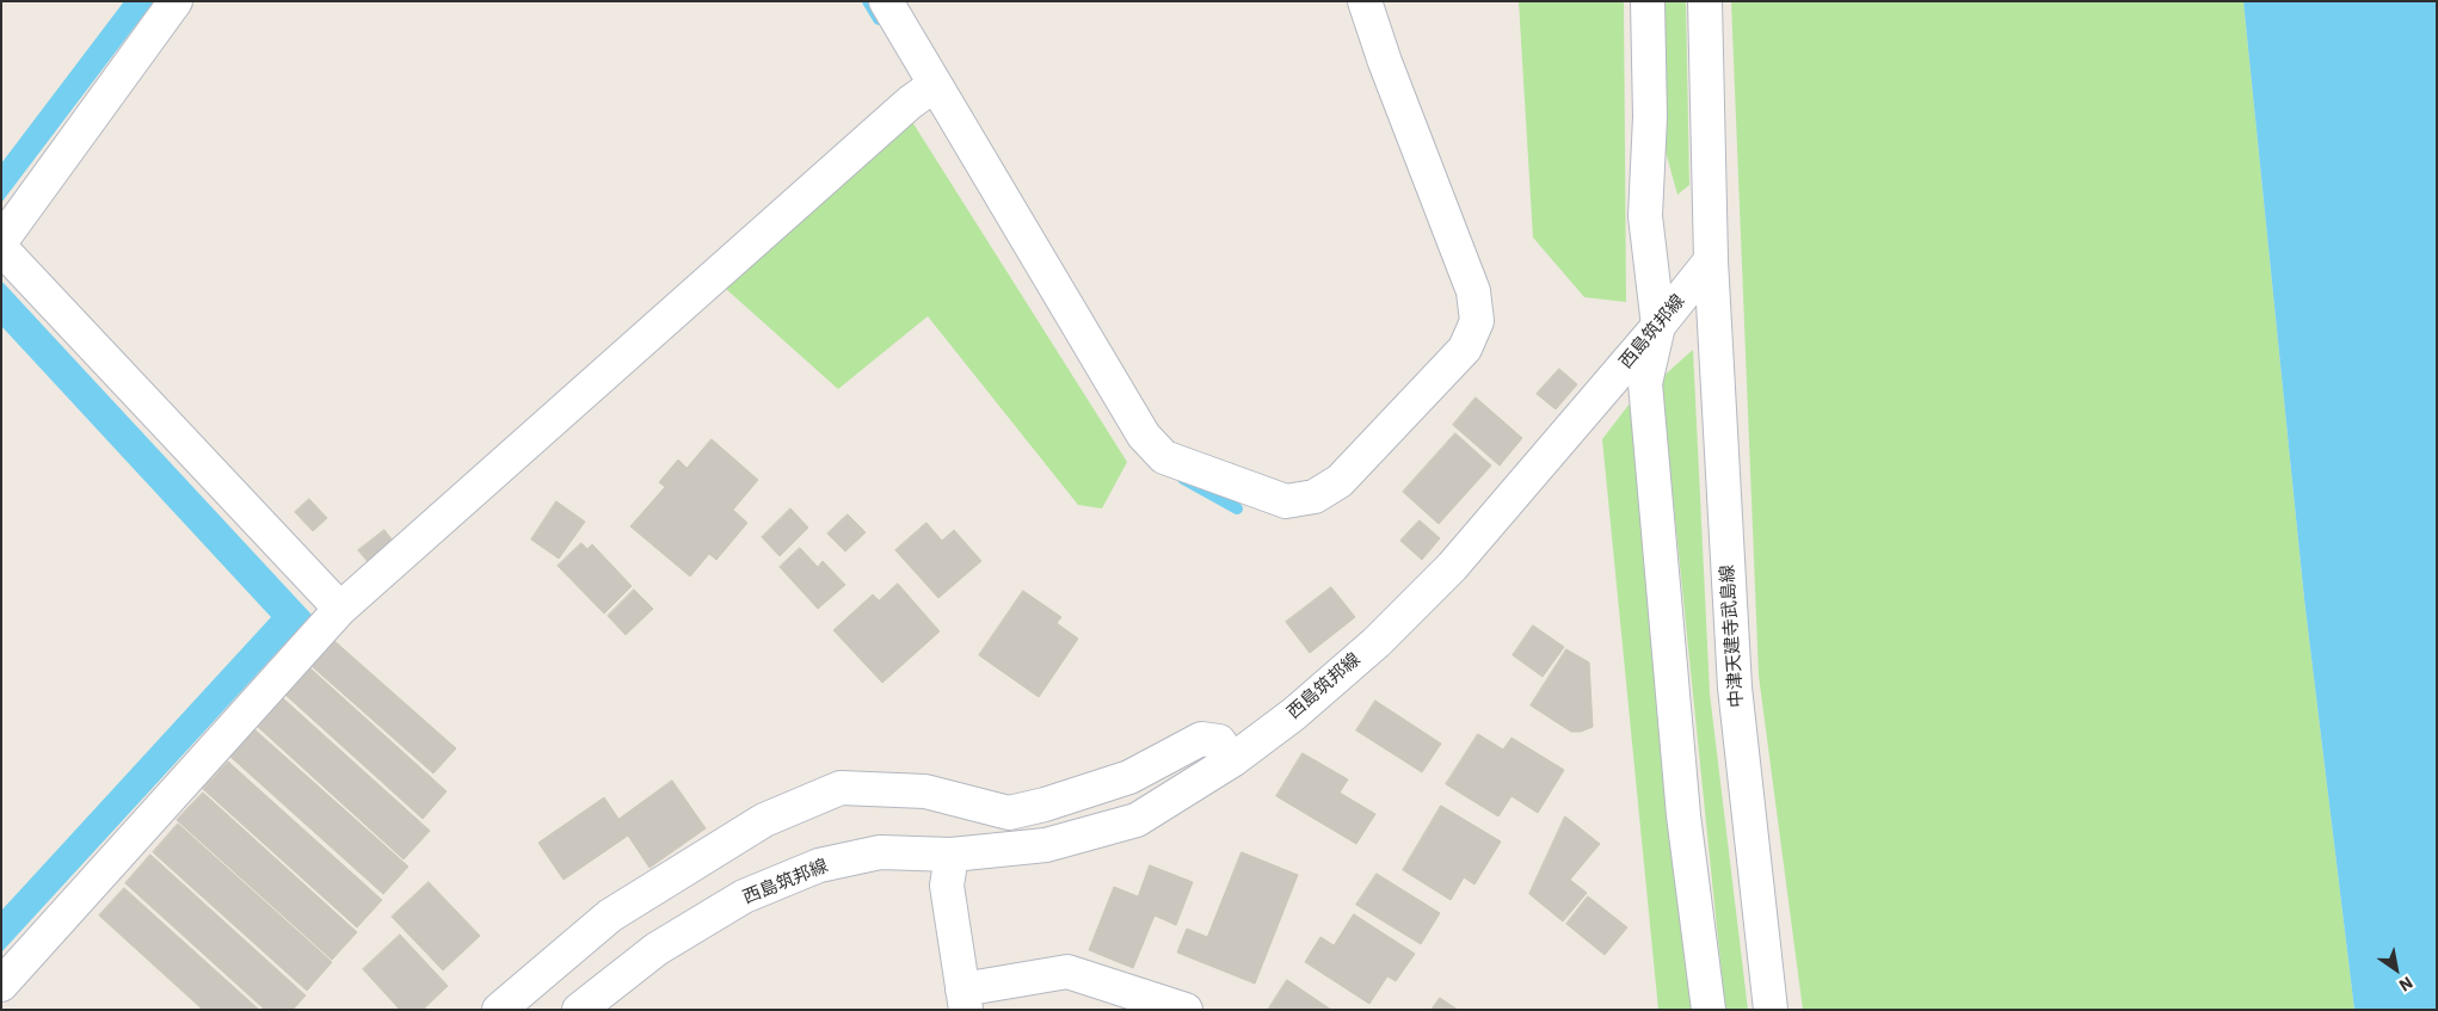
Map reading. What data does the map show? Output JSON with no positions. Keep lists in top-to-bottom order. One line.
{"streets":{"street":["西島筑邦線","中津天建寺武島線"]},"crossings":[["西島筑邦線","中津天建寺武島線"]],"north":"bottom right"}
